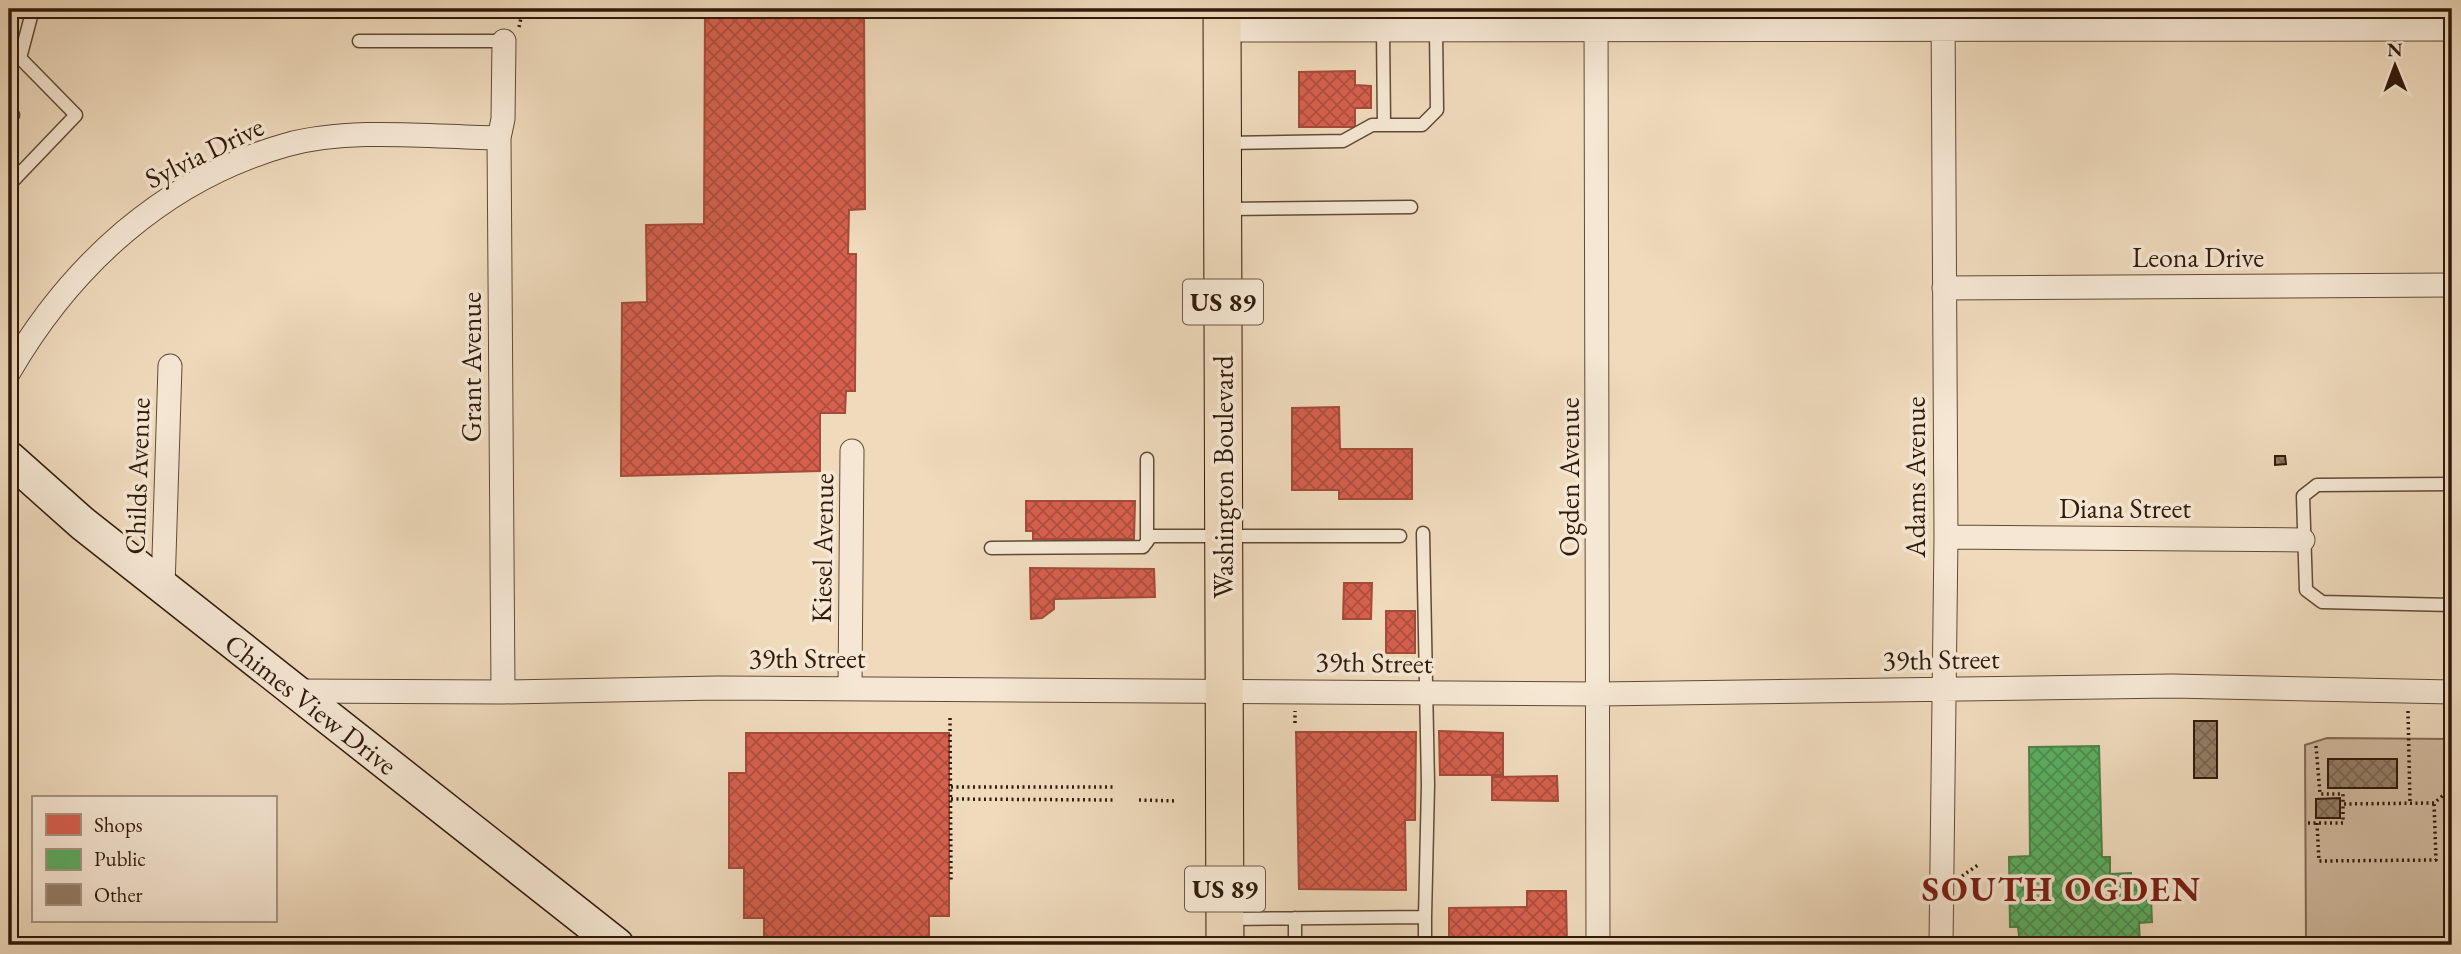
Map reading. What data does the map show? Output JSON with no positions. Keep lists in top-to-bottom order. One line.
{"streets":{"main road":["US 89","Washington Boulevard","Chimes View Drive"],"street":["Sylvia Drive","Leona Drive","Grant Avenue","Childs Avenue","Ogden Avenue","Adams Avenue","Diana Street","Kiesel Avenue","39th Street"]},"crossings":[["Sylvia Drive","Grant Avenue"],["Leona Drive","Adams Avenue"],["Grant Avenue","39th Street"],["Childs Avenue","Chimes View Drive"],["Washington Boulevard","39th Street"],["Ogden Avenue","39th Street"],["Adams Avenue","Diana Street"],["Adams Avenue","39th Street"],["Kiesel Avenue","39th Street"],["39th Street","Chimes View Drive"]],"districts":["SOUTH OGDEN"],"legend":["Shops","Public","Other"],"north":"top"}
